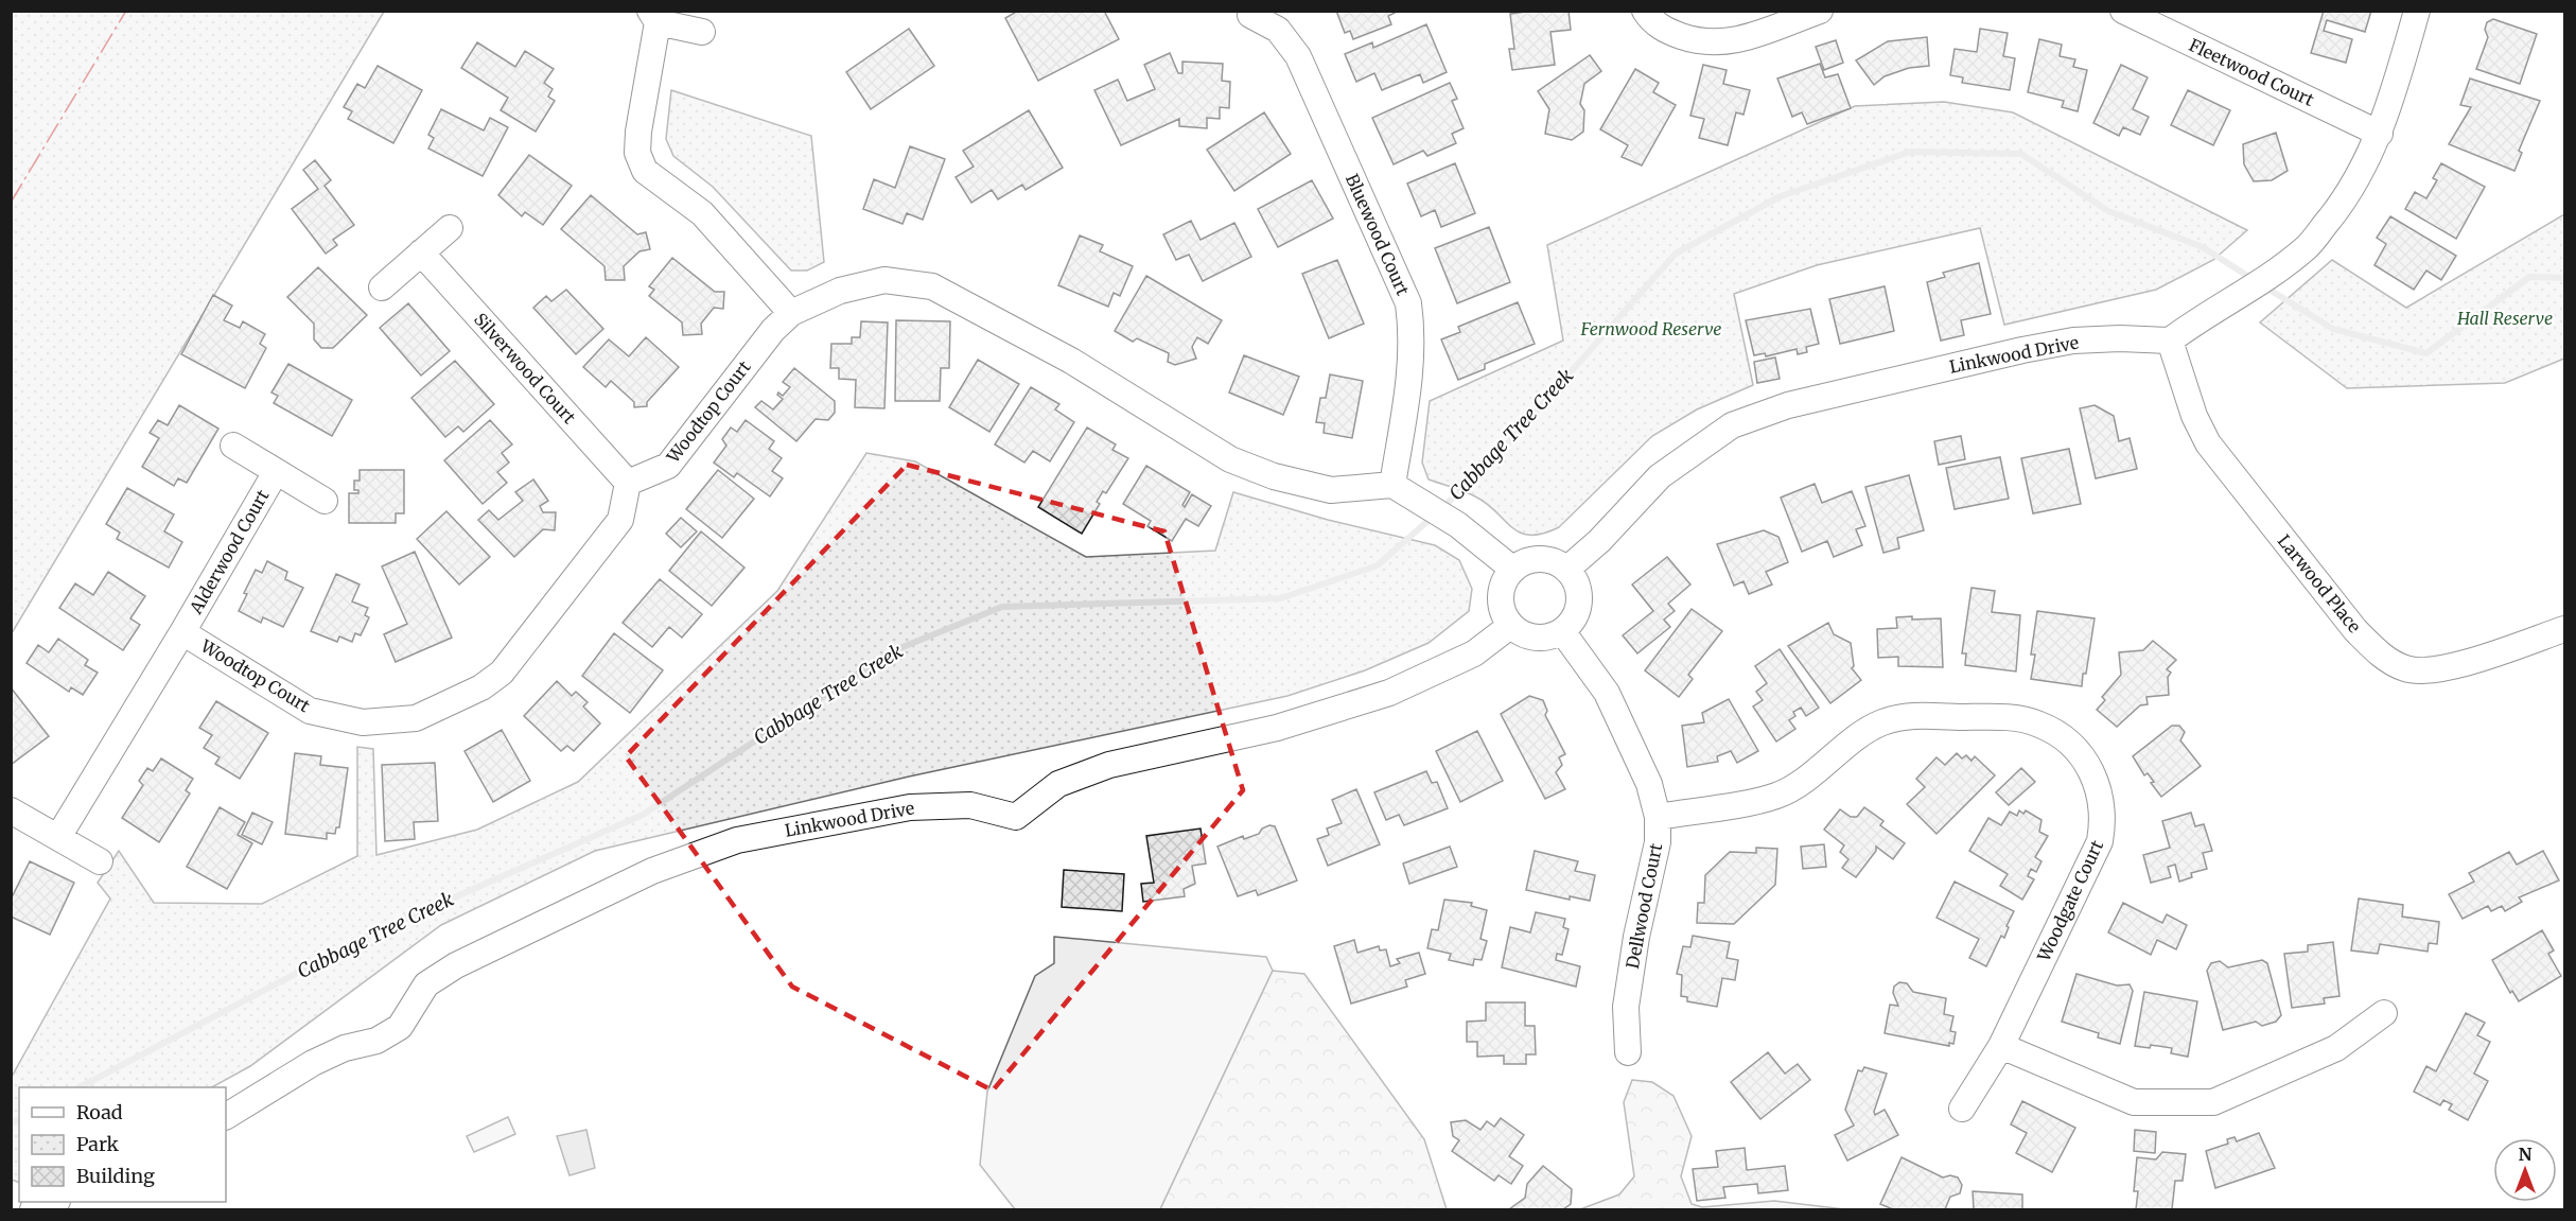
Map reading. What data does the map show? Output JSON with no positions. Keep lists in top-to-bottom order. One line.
{"streets":{"street":["Fleetwood Court","Bluewood Court","Linkwood Drive","Silverwood Court","Woodtop Court","Alderwood Court","Larwood Place","Woodgate Court","Dellwood Court"]},"crossings":[["Bluewood Court","Woodtop Court"],["Linkwood Drive","Larwood Place"],["Linkwood Drive","Dellwood Court"],["Silverwood Court","Woodtop Court"],["Woodtop Court","Alderwood Court"],["Woodgate Court","Dellwood Court"]],"water":["Cabbage Tree Creek"],"parks":["Hall Reserve","Fernwood Reserve"],"legend":["Road","Park","Building"],"north":"top"}
